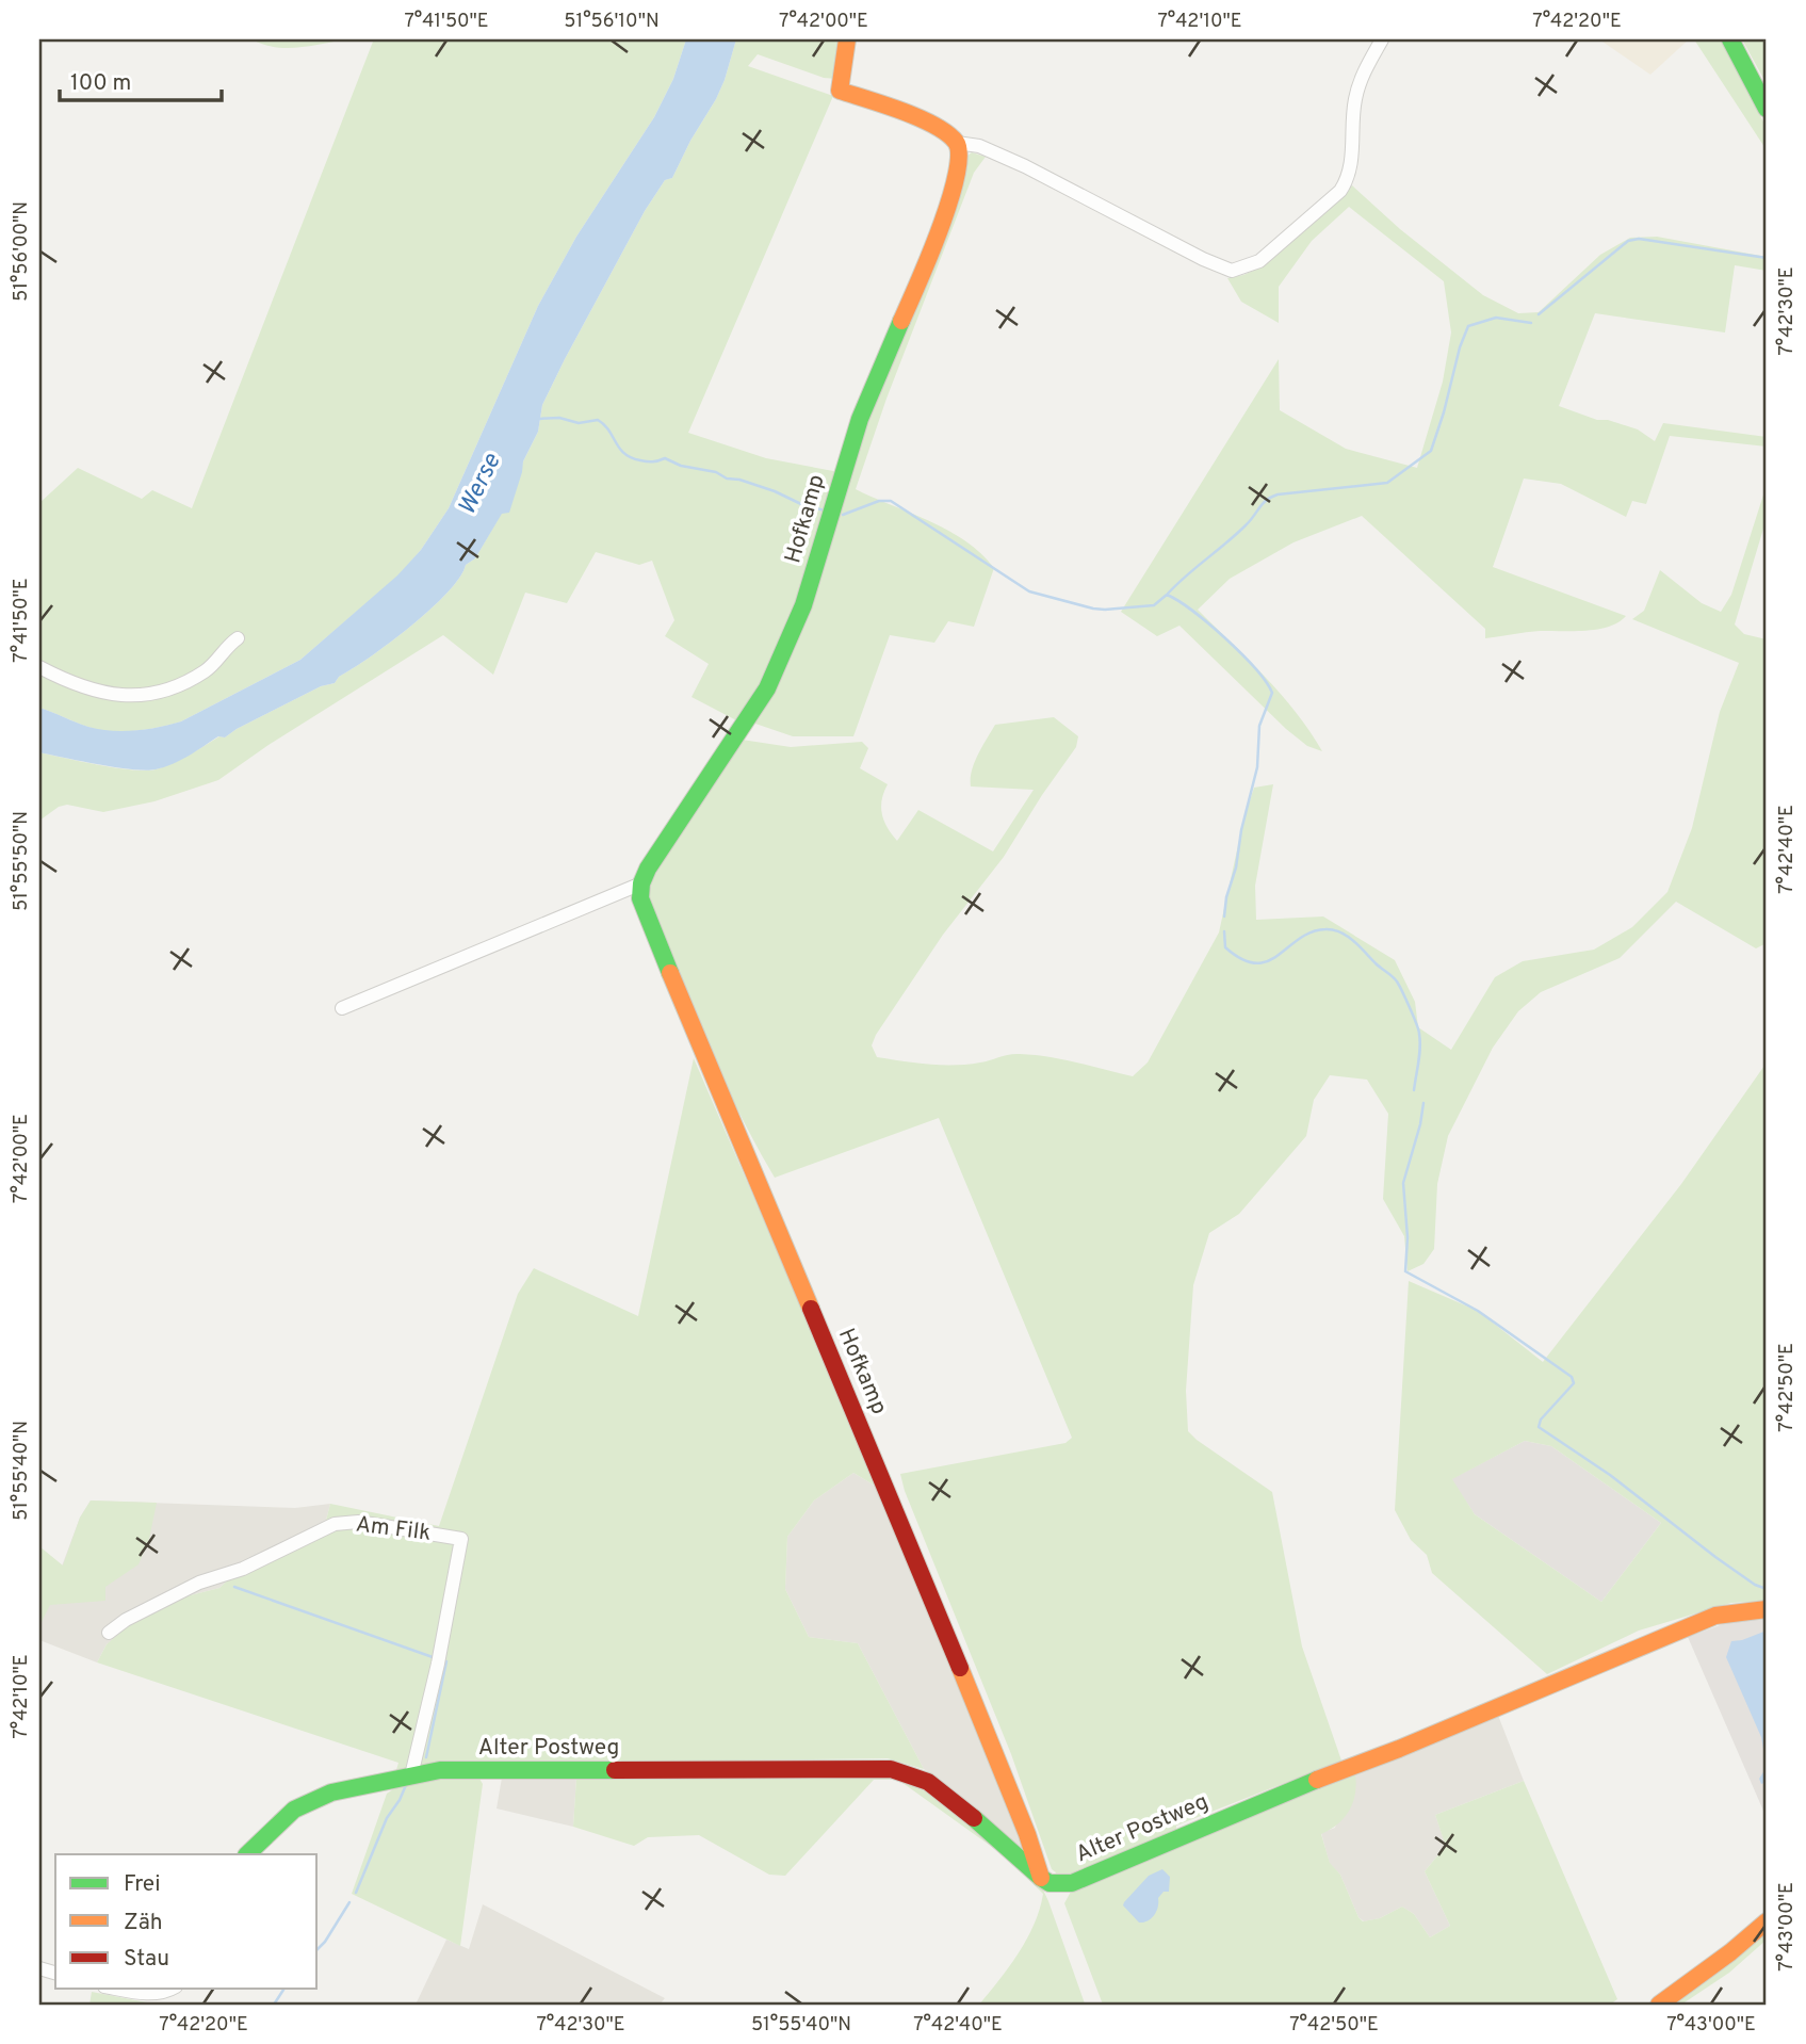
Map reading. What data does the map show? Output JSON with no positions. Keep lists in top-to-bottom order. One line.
{"streets":{"street":["Hofkamp","Am Filk","Alter Postweg"]},"crossings":[["Hofkamp","Alter Postweg"],["Am Filk","Alter Postweg"]],"water":["Werse"],"legend":["Frei","Zäh","Stau"],"scale_bar":"100 m","coordinates":["7°41'50\"E","51°56'10\"N","7°42'00\"E","7°42'10\"E","7°42'20\"E","51°56'00\"N","7°42'30\"E","7°42'40\"E","51°55'50\"N","7°42'50\"E","51°55'40\"N","7°43'00\"E"]}
